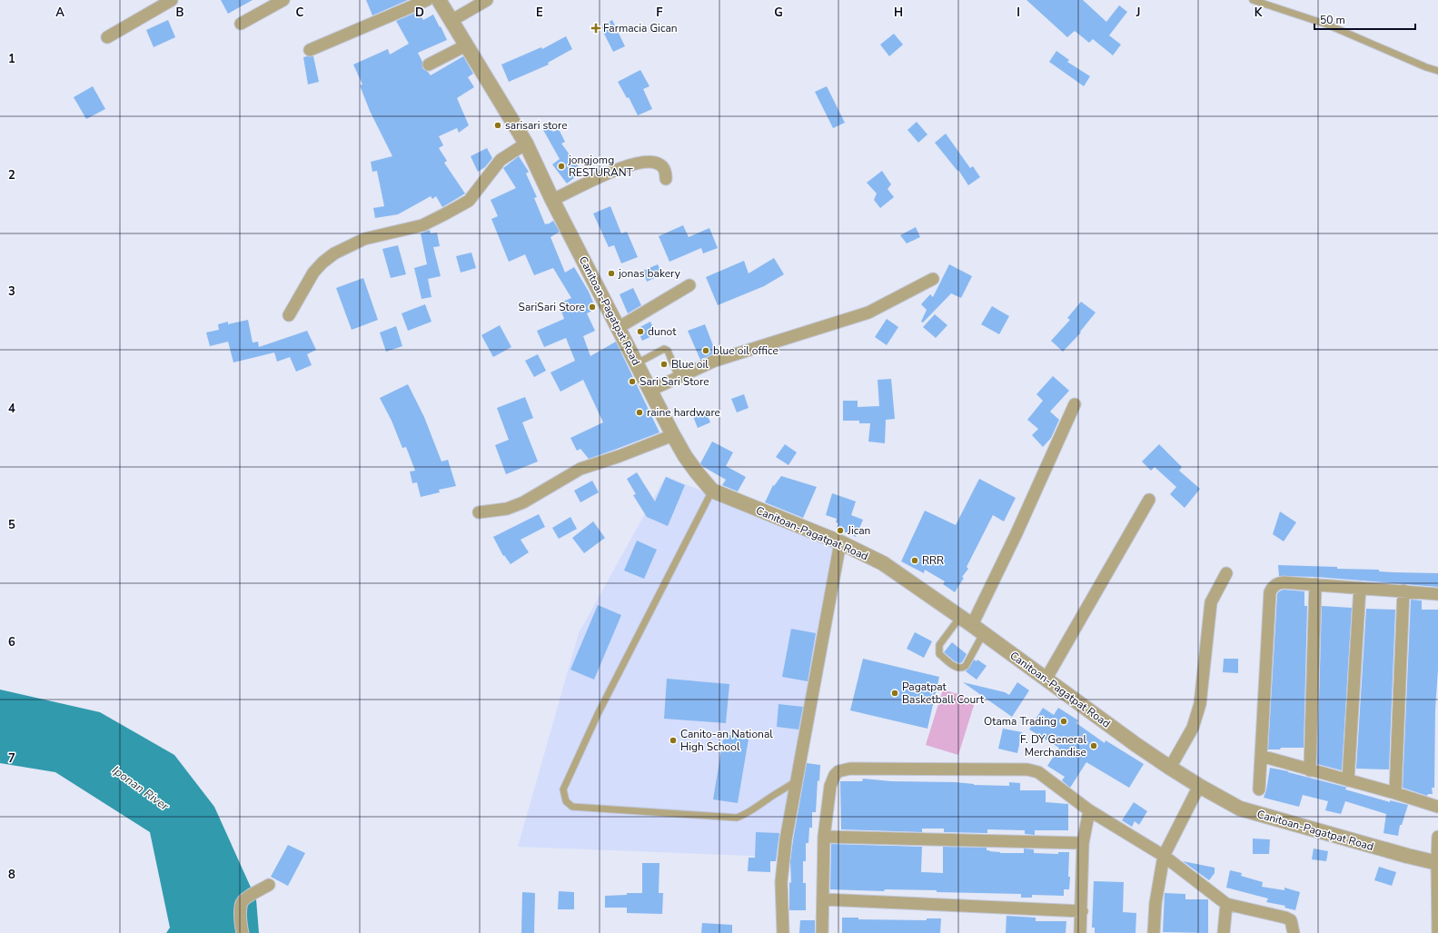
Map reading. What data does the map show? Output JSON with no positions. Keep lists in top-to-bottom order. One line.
{"streets":{"street":["Canitoan-Pagatpat Road"]},"water":["Iponan River"],"places":{"health":["Farmacia Gican"],"other":["sarisari store","jongjomg RESTURANT","jonas bakery","SariSari Store","dunot","blue oil office","Blue oil","Sari Sari Store","raine hardware","Jican","RRR","Pagatpat Basketball Court","Otama Trading","Canito-an National High School","F. DY General Merchandise"]},"scale_bar":"50 m","grid":{"columns":["A","B","C","D","E","F","G","H","I","J","K"],"rows":["1","2","3","4","5","6","7","8"]}}
